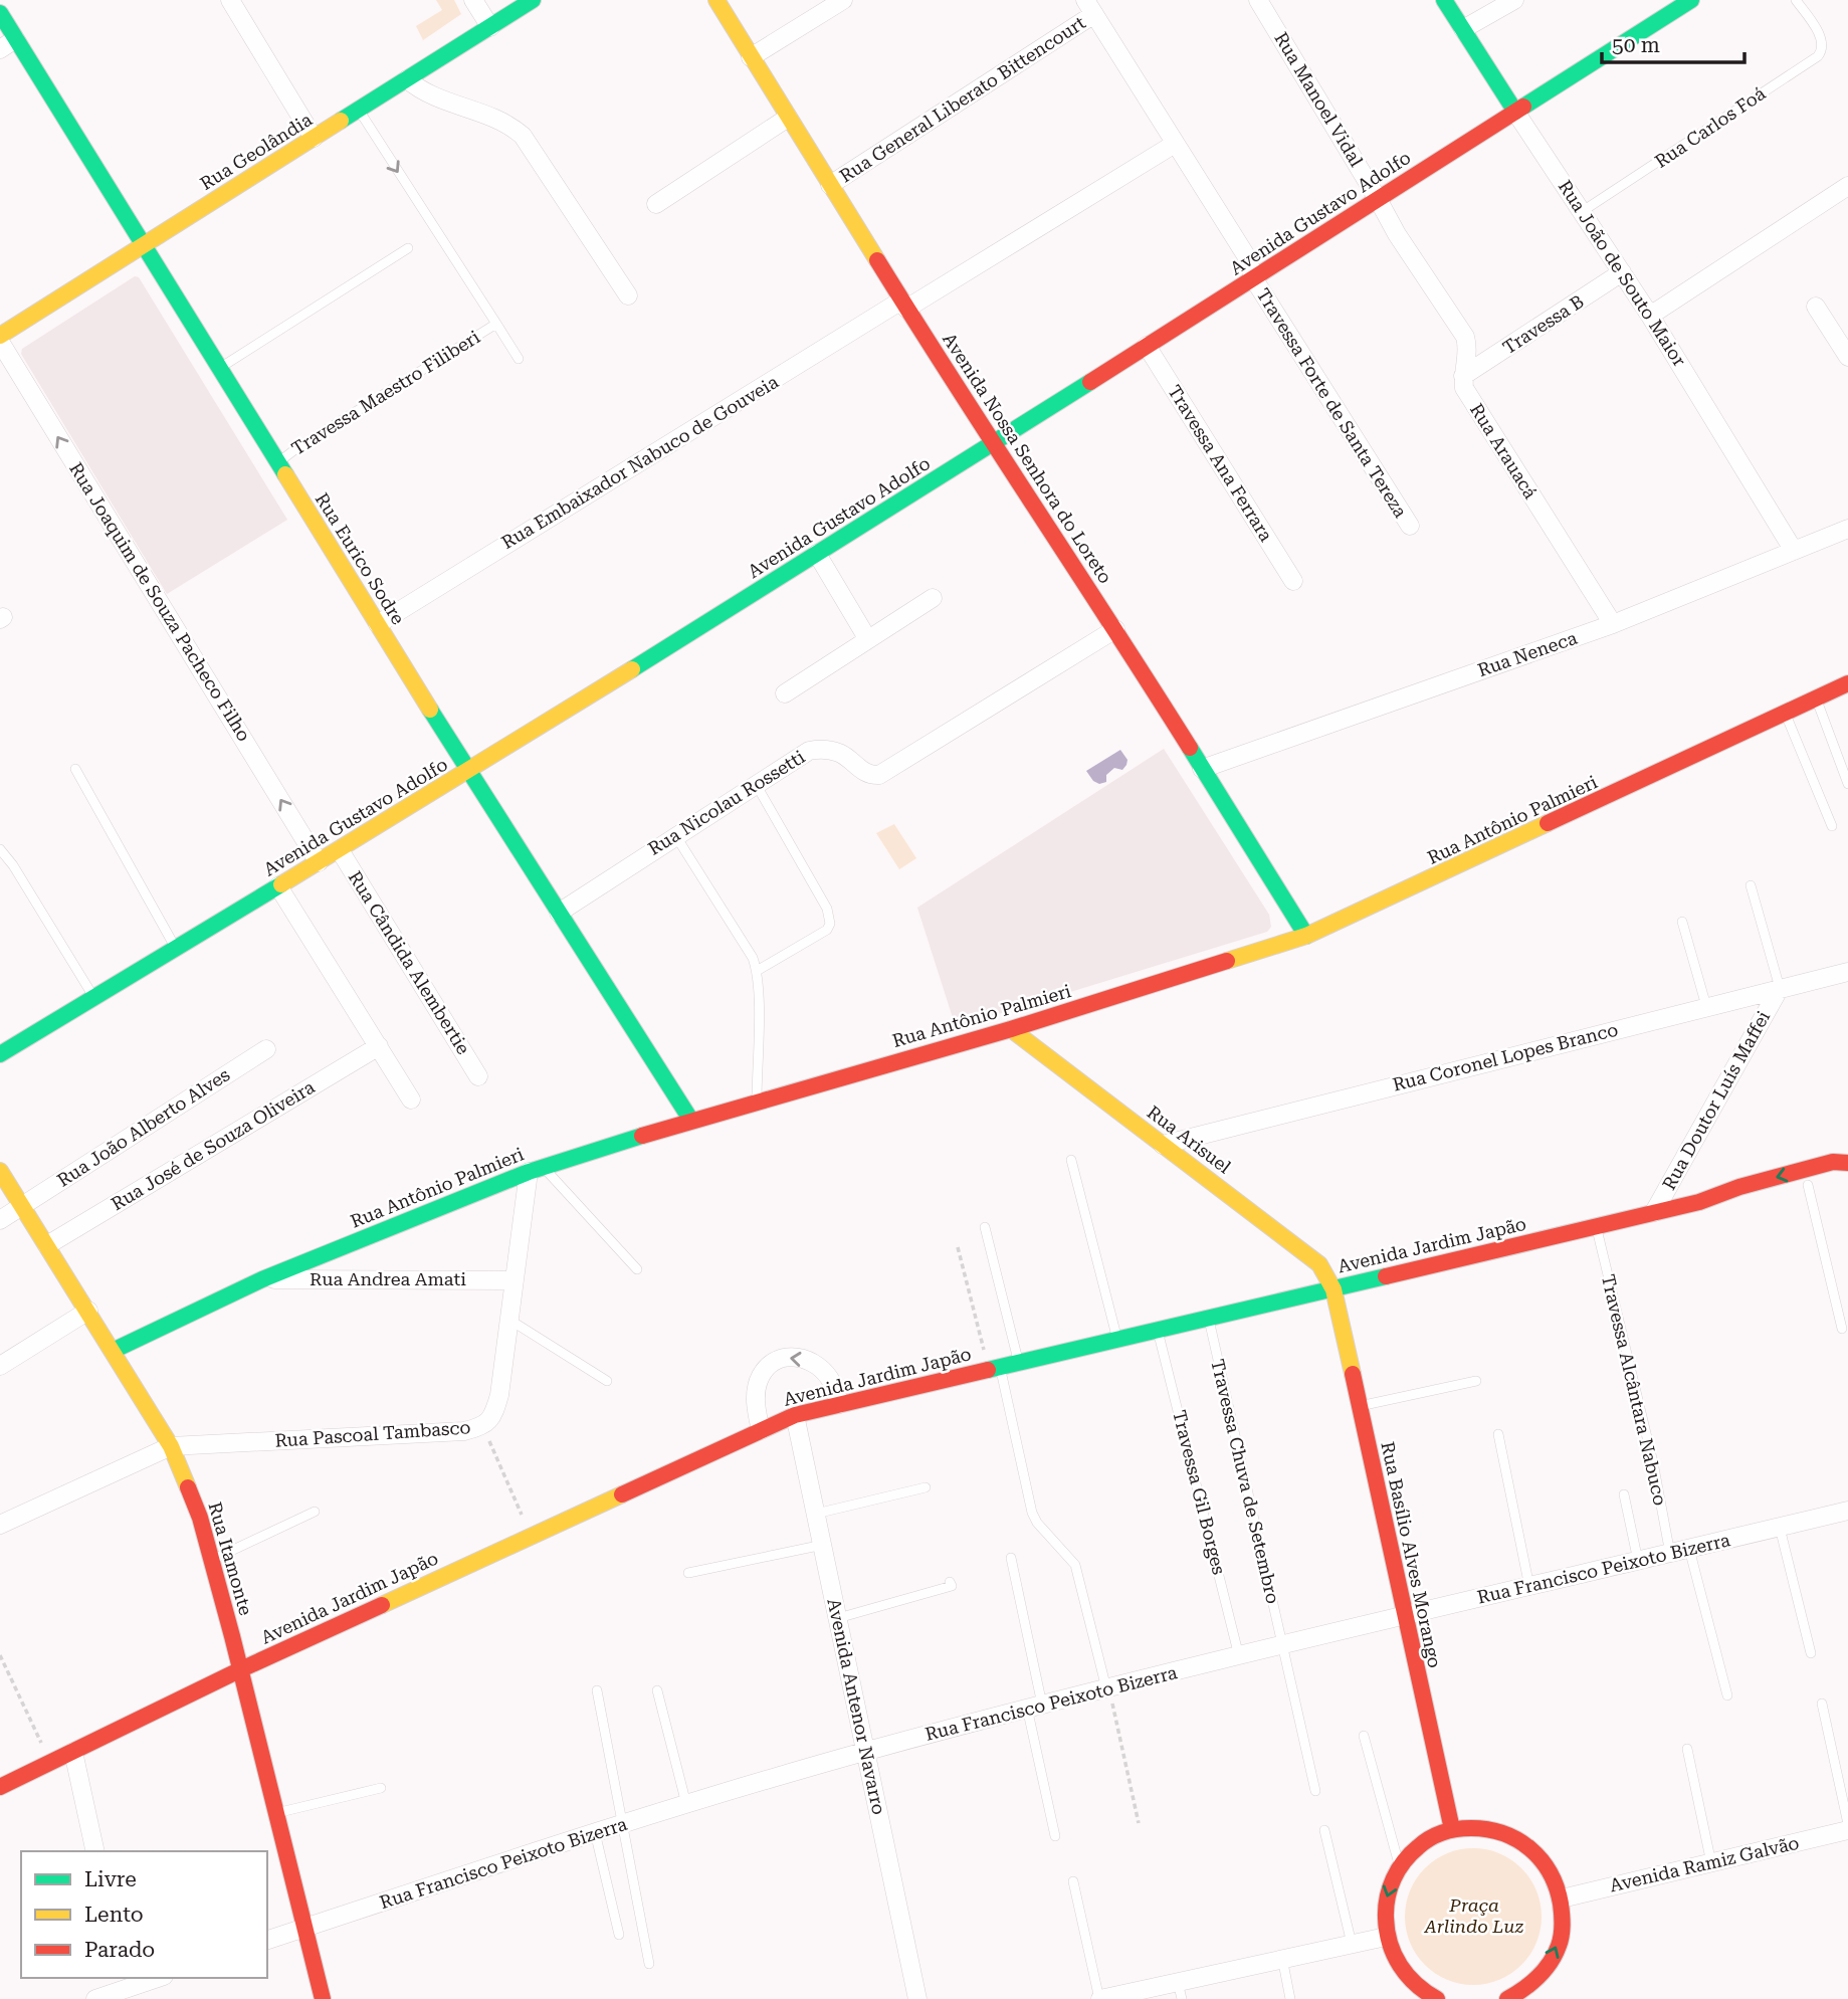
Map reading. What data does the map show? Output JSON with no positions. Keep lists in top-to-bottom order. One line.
{"streets":{"street":["Rua General Liberato Bittencourt","Rua Manoel Vidal","Rua Geolândia","Avenida Gustavo Adolfo","Rua João de Souto Maior","Travessa B","Travessa Forte de Santa Tereza","Rua Arauacá","Avenida Nossa Senhora do Loreto","Rua Embaixador Nabuco de Gouveia","Travessa Ana Ferrara","Rua Eurico Sodre","Rua Joaquim de Souza Pacheco Filho","Rua Neneca","Rua Nicolau Rossetti","Rua Antônio Palmieri","Rua Cândida Alembertie","Rua Coronel Lopes Branco","Rua Doutor Luís Maffei","Rua João Alberto Alves","Rua Arisuel","Rua José de Souza Oliveira","Avenida Jardim Japão","Rua Andrea Amati","Rua Pascoal Tambasco","Rua Basílio Alves Morango","Rua Itamonte","Rua Francisco Peixoto Bizerra","Avenida Antenor Navarro","Avenida Ramiz Galvão"],"lane":["Rua Carlos Foá","Travessa Maestro Filiberi","Travessa Alcântara Nabuco","Travessa Chuva de Setembro","Travessa Gil Borges"]},"crossings":[["Rua General Liberato Bittencourt","Travessa Forte de Santa Tereza"],["Rua General Liberato Bittencourt","Avenida Nossa Senhora do Loreto"],["Rua Manoel Vidal","Avenida Gustavo Adolfo"],["Rua Manoel Vidal","Rua Arauacá"],["Rua Carlos Foá","Rua João de Souto Maior"],["Rua Geolândia","Travessa Maestro Filiberi"],["Rua Geolândia","Rua Eurico Sodre"],["Avenida Gustavo Adolfo","Rua João de Souto Maior"],["Avenida Gustavo Adolfo","Travessa Forte de Santa Tereza"],["Avenida Gustavo Adolfo","Rua Arauacá"],["Avenida Gustavo Adolfo","Avenida Nossa Senhora do Loreto"],["Avenida Gustavo Adolfo","Travessa Ana Ferrara"],["Avenida Gustavo Adolfo","Rua Eurico Sodre"],["Avenida Gustavo Adolfo","Rua Joaquim de Souza Pacheco Filho"],["Avenida Gustavo Adolfo","Rua Cândida Alembertie"],["Rua João de Souto Maior","Travessa B"],["Rua João de Souto Maior","Rua Neneca"],["Travessa B","Rua Arauacá"],["Travessa Maestro Filiberi","Rua Eurico Sodre"],["Travessa Forte de Santa Tereza","Rua Embaixador Nabuco de Gouveia"],["Rua Arauacá","Rua Neneca"],["Avenida Nossa Senhora do Loreto","Rua Embaixador Nabuco de Gouveia"],["Avenida Nossa Senhora do Loreto","Rua Neneca"],["Avenida Nossa Senhora do Loreto","Rua Nicolau Rossetti"],["Avenida Nossa Senhora do Loreto","Rua Antônio Palmieri"],["Rua Embaixador Nabuco de Gouveia","Rua Eurico Sodre"],["Rua Eurico Sodre","Rua Nicolau Rossetti"],["Rua Eurico Sodre","Rua Antônio Palmieri"],["Rua Antônio Palmieri","Rua Arisuel"],["Rua Antônio Palmieri","Rua Andrea Amati"],["Rua Antônio Palmieri","Rua Pascoal Tambasco"],["Rua Antônio Palmieri","Rua Itamonte"],["Rua Coronel Lopes Branco","Rua Doutor Luís Maffei"],["Rua Coronel Lopes Branco","Rua Arisuel"],["Rua Doutor Luís Maffei","Avenida Jardim Japão"],["Rua João Alberto Alves","Rua Itamonte"],["Rua Arisuel","Avenida Jardim Japão"],["Rua Arisuel","Rua Basílio Alves Morango"],["Rua José de Souza Oliveira","Rua Itamonte"],["Avenida Jardim Japão","Travessa Alcântara Nabuco"],["Avenida Jardim Japão","Travessa Chuva de Setembro"],["Avenida Jardim Japão","Travessa Gil Borges"],["Avenida Jardim Japão","Rua Basílio Alves Morango"],["Avenida Jardim Japão","Rua Itamonte"],["Avenida Jardim Japão","Avenida Antenor Navarro"],["Rua Andrea Amati","Rua Pascoal Tambasco"],["Travessa Alcântara Nabuco","Rua Francisco Peixoto Bizerra"],["Rua Pascoal Tambasco","Rua Itamonte"],["Travessa Chuva de Setembro","Rua Francisco Peixoto Bizerra"],["Travessa Gil Borges","Rua Francisco Peixoto Bizerra"],["Rua Basílio Alves Morango","Rua Francisco Peixoto Bizerra"],["Rua Itamonte","Rua Francisco Peixoto Bizerra"],["Rua Francisco Peixoto Bizerra","Avenida Antenor Navarro"]],"one_way":["Travessa Maestro Filiberi","Rua Joaquim de Souza Pacheco Filho"],"parks":["Praça Arlindo Luz"],"legend":["Livre","Lento","Parado"],"scale_bar":"50 m"}
